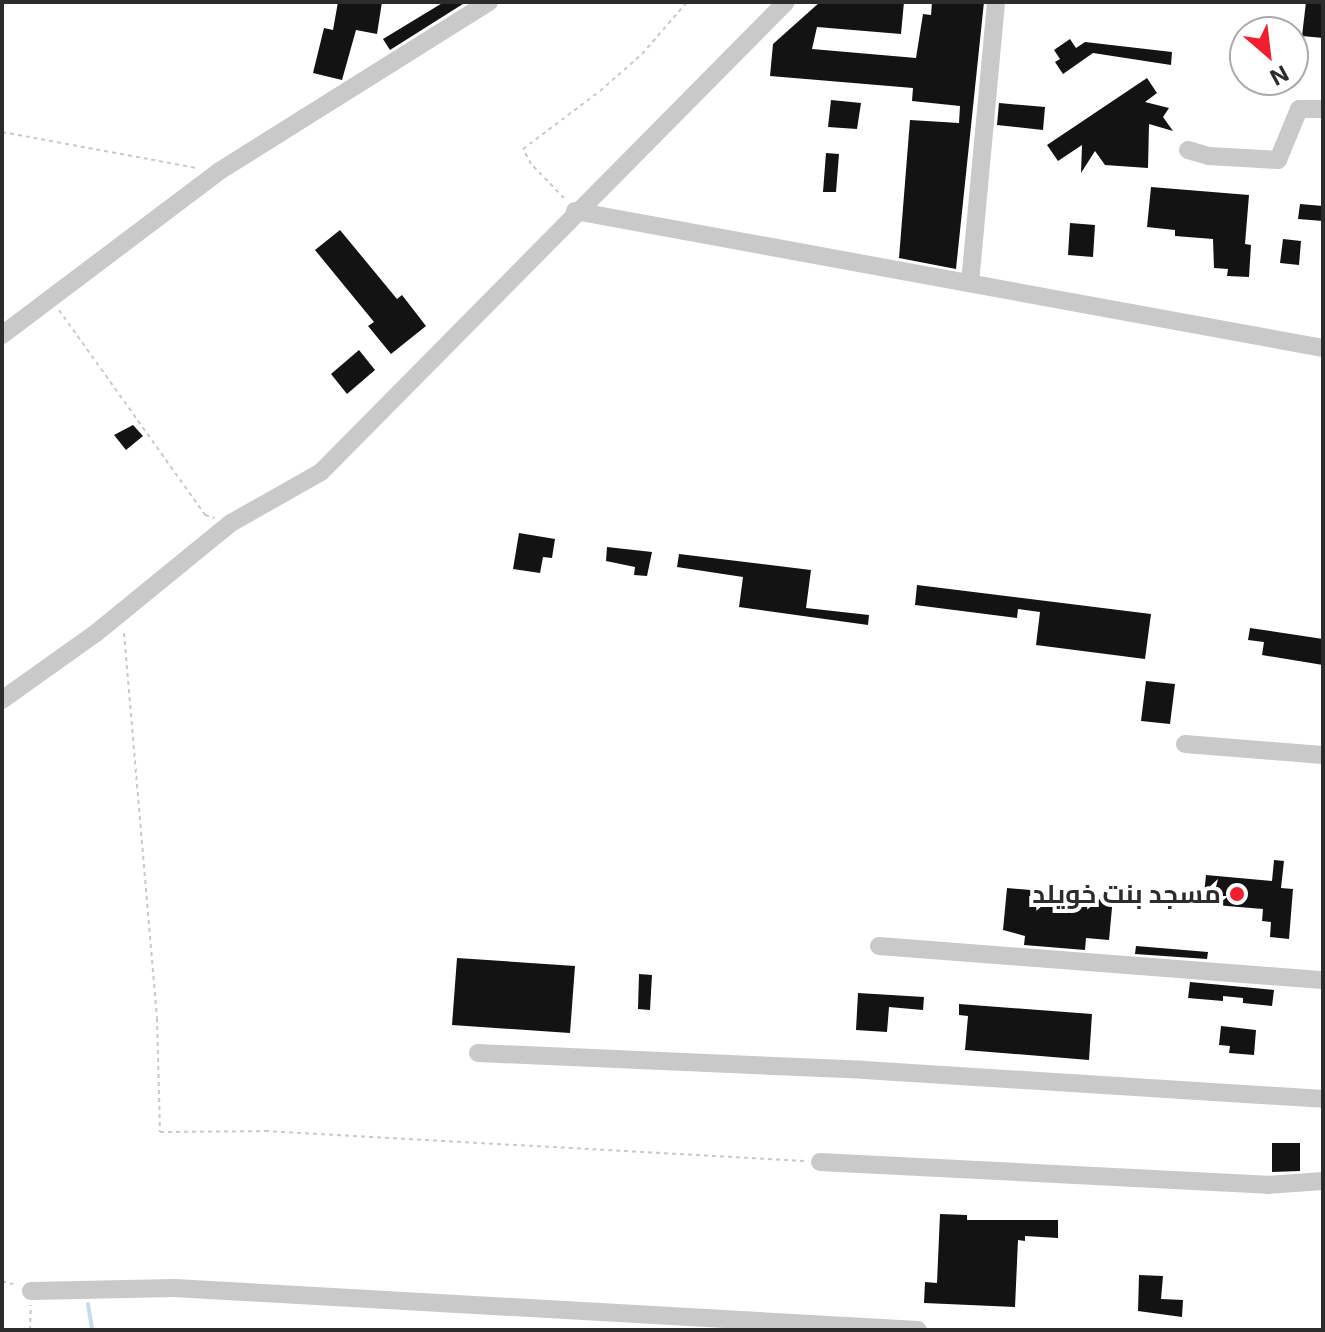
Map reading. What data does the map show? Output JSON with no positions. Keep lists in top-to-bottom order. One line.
{"places":["مسجد بنت خويلد"],"north":"bottom right"}
